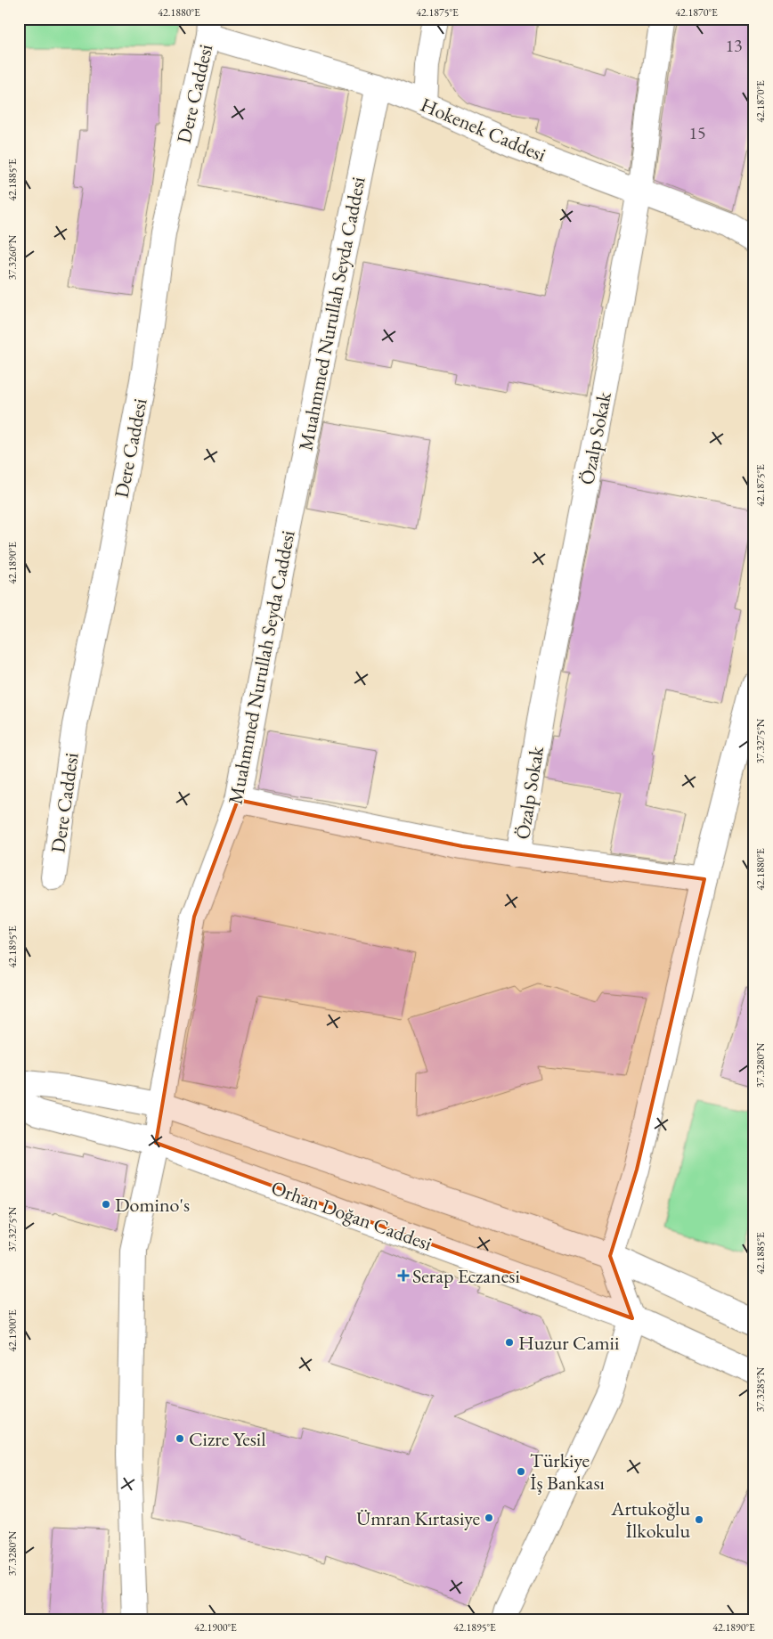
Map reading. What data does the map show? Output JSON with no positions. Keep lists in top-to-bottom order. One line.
{"streets":{"street":["Dere Caddesi","Hokenek Caddesi","Muahmmed Nurullah Seyda Caddesi","Özalp Sokak","Orhan Doğan Caddesi"]},"crossings":[["Dere Caddesi","Hokenek Caddesi"],["Hokenek Caddesi","Muahmmed Nurullah Seyda Caddesi"],["Hokenek Caddesi","Özalp Sokak"],["Muahmmed Nurullah Seyda Caddesi","Orhan Doğan Caddesi"]],"places":{"other":["Domino's","Huzur Camii","Cizre Yesil","Türkiye İş Bankası","Ümran Kırtasiye","Artukoğlu İlkokulu"],"health":["Serap Eczanesi"]},"house_numbers":["13","15"],"coordinates":["42.1880°E","42.1875°E","42.1870°E","42.1885°E","37.3260°N","42.1890°E","37.3275°N","42.1895°E","37.3280°N","42.1900°E","37.3285°N"]}
